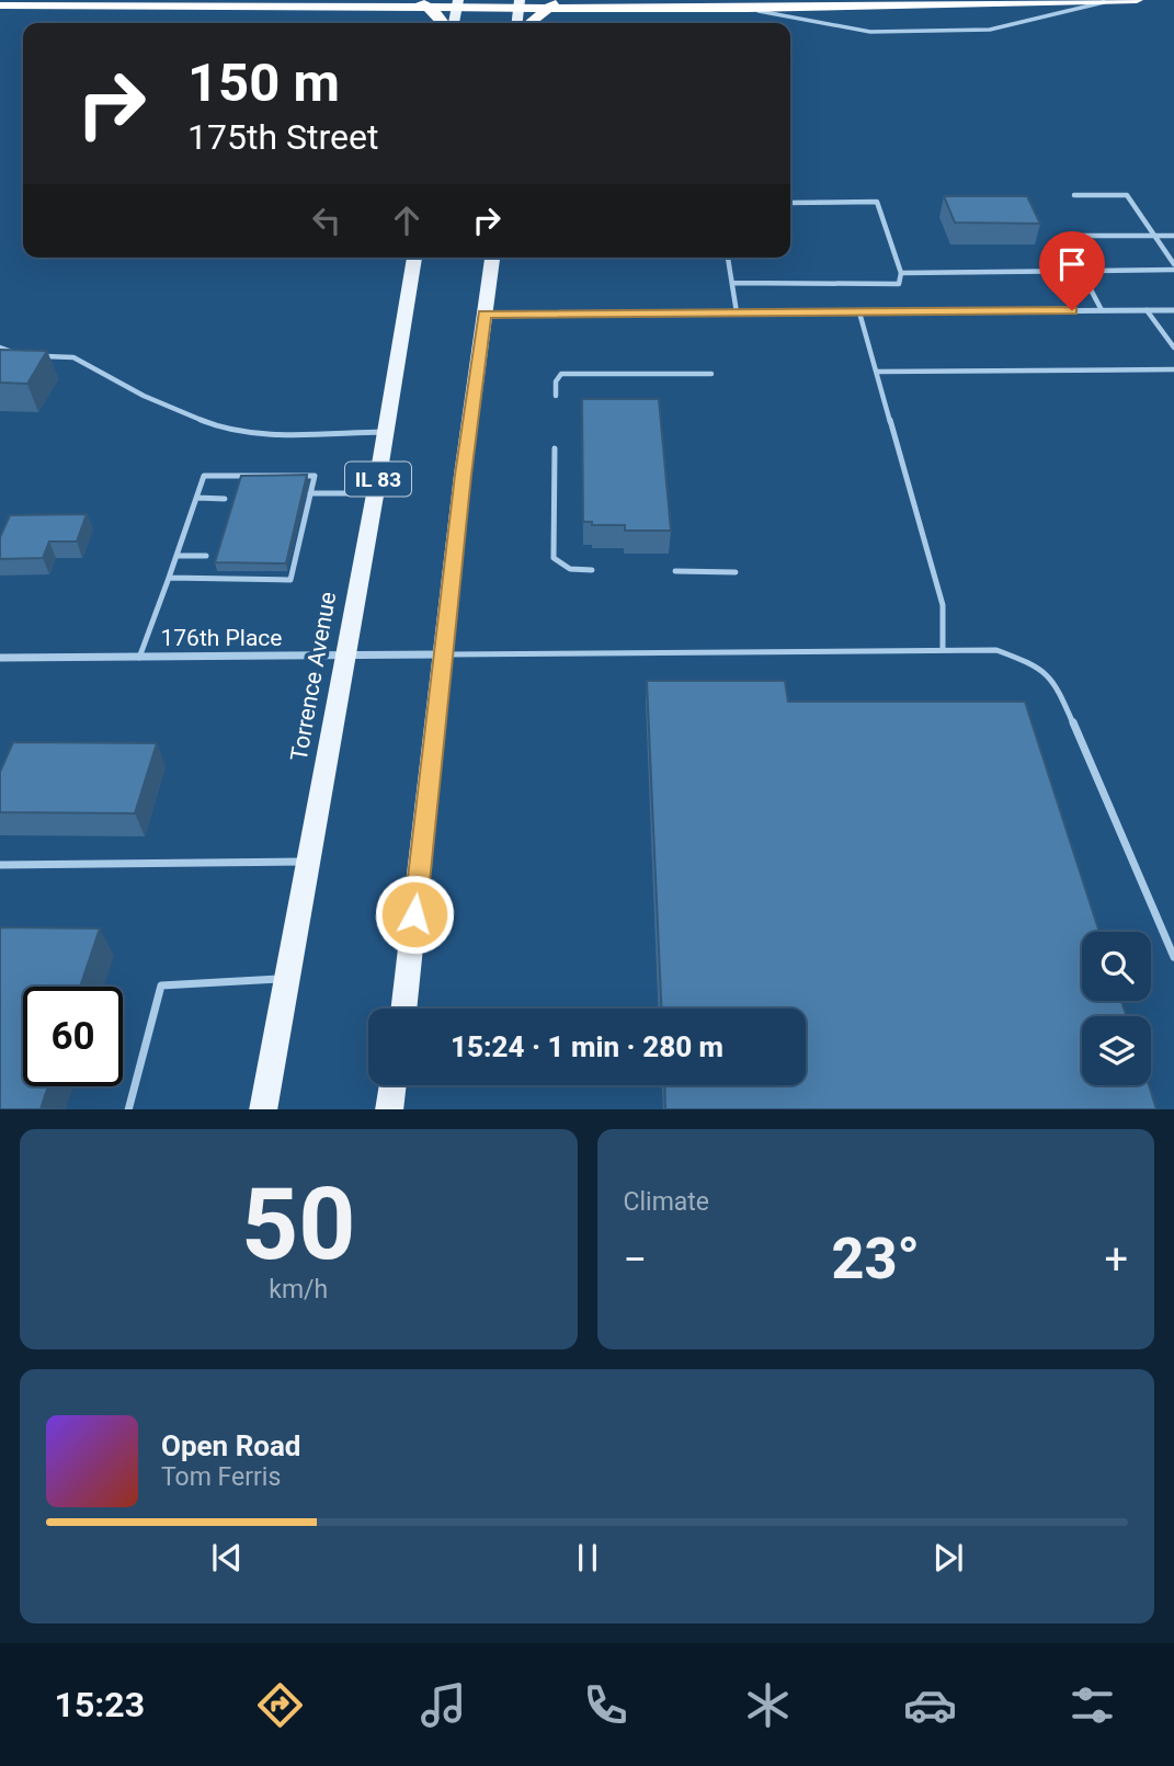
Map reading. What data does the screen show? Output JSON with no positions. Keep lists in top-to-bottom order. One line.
{"streets":{"main road":["IL 83","Torrence Avenue"],"street":["176th Place"]},"crossings":[["176th Place","Torrence Avenue"]],"page":{"turn":["150 m","175th Street"],"limit":"60","trip":"15:24 · 1 min · 280 m","tile":[["50","km/h"],"Climate"],"heat":["−","23°","+"],"song":["Open Road","Tom Ferris"],"tabs":"15:23"}}
